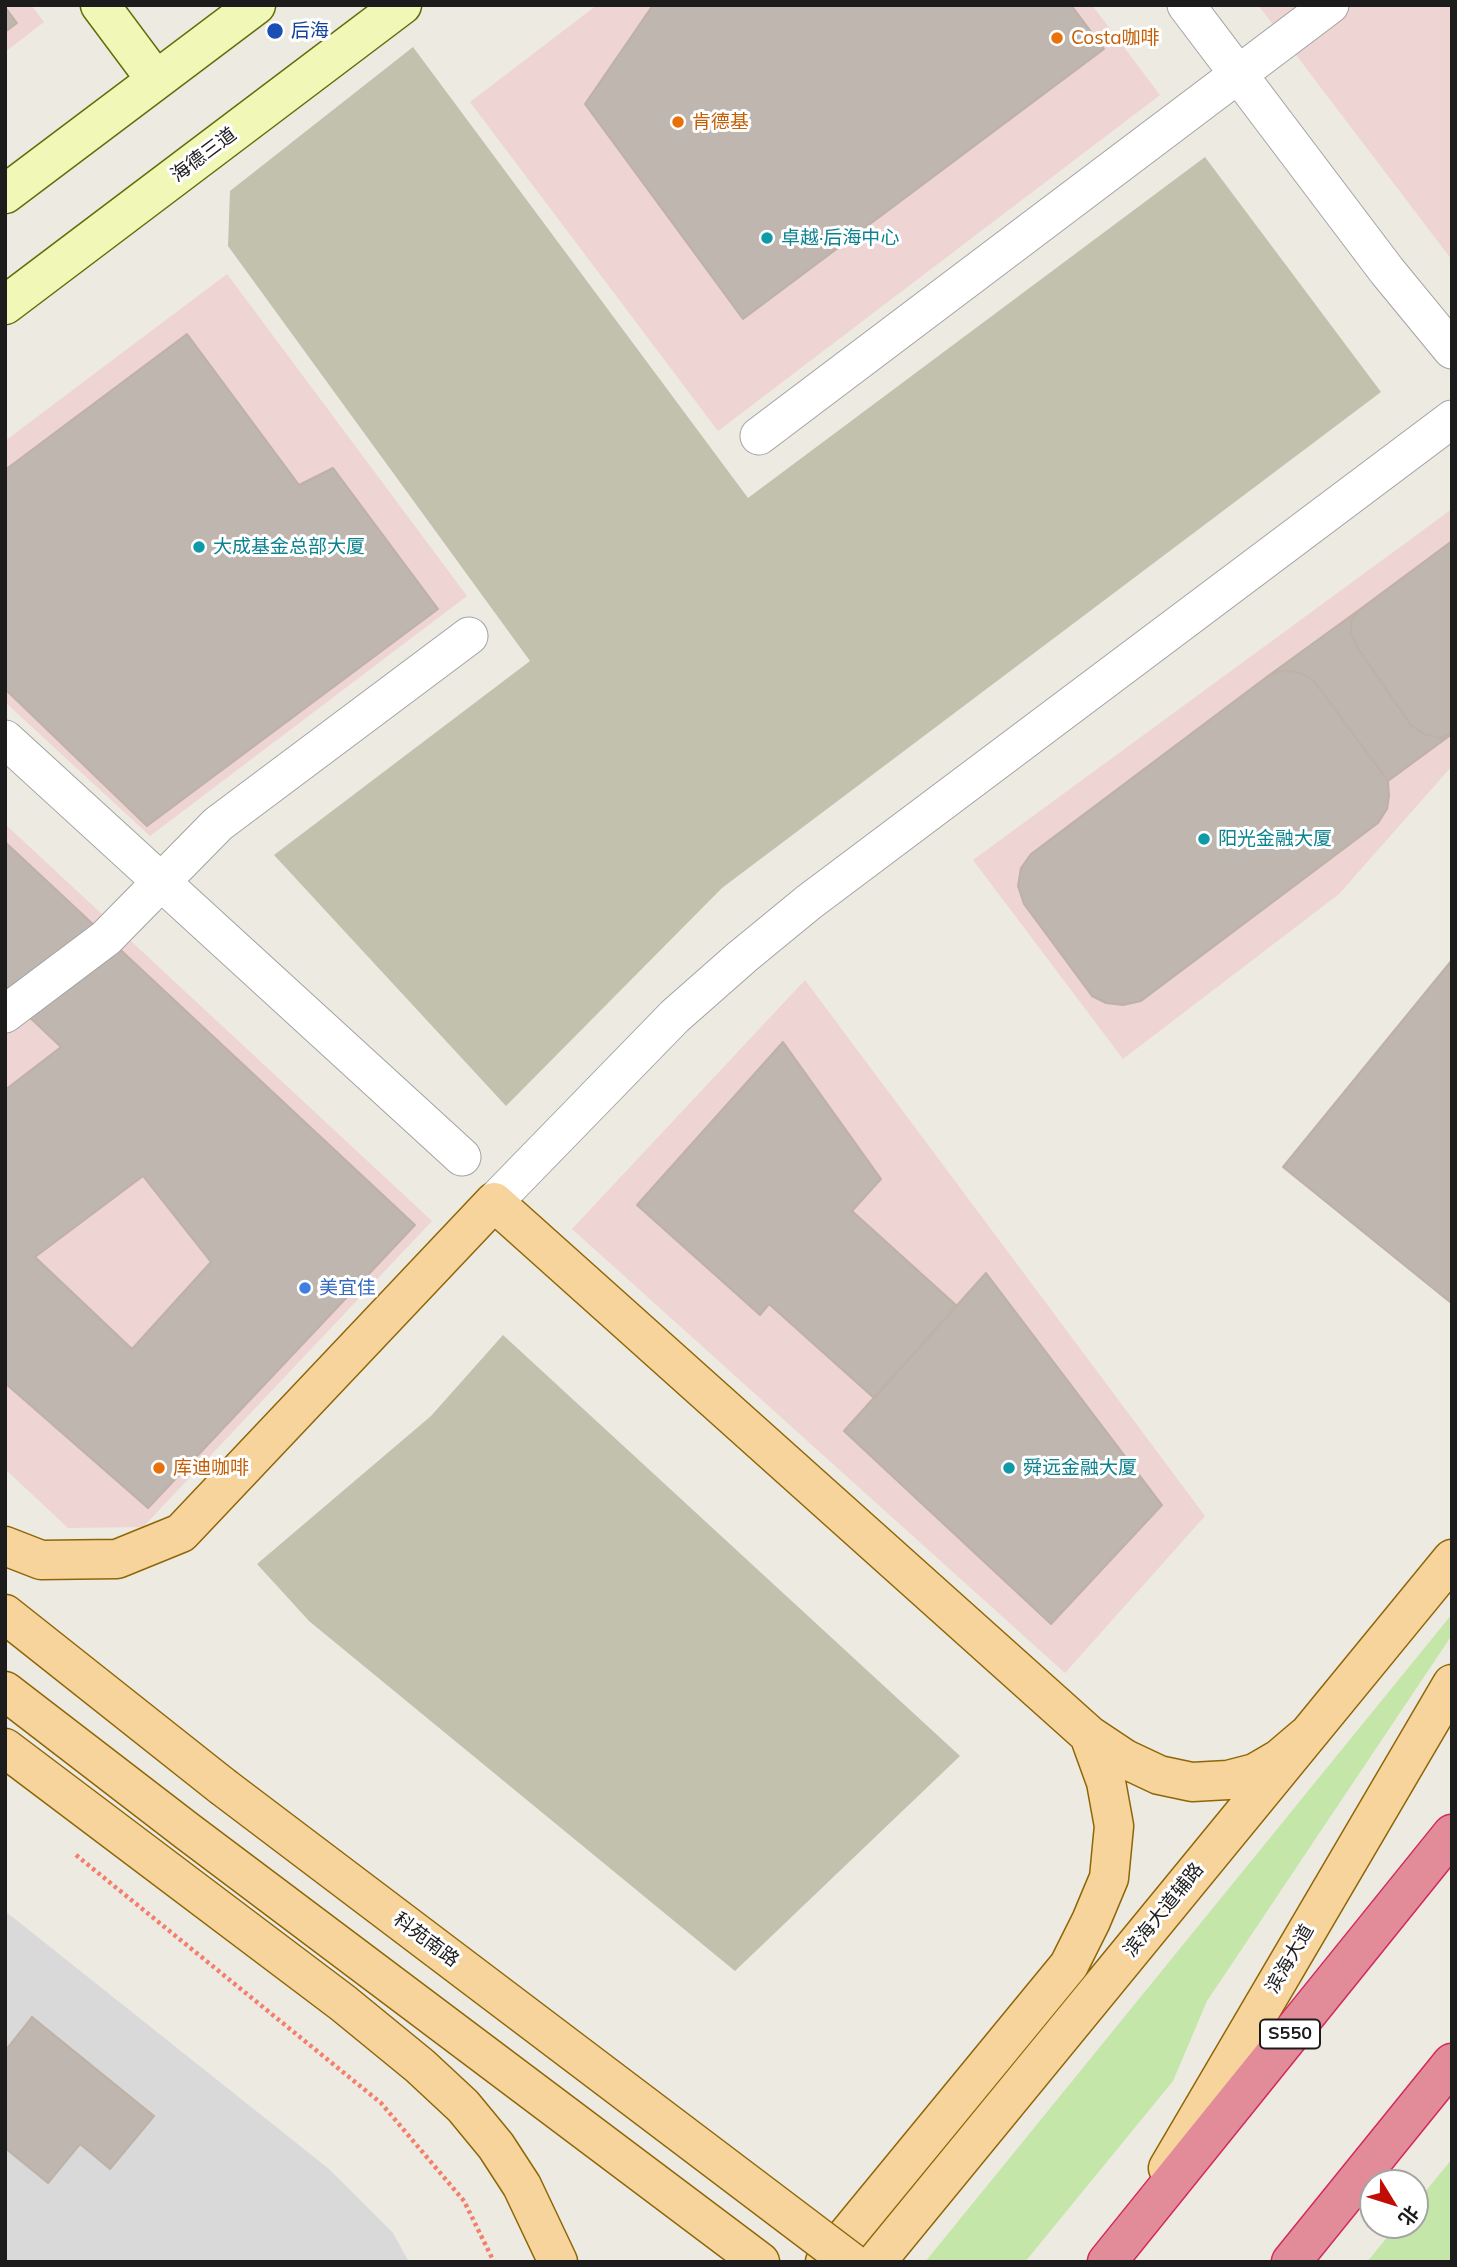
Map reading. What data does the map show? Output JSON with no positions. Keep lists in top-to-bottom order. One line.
{"streets":{"highway":["滨海大道","S550"],"main road":["海德三道","滨海大道辅路","科苑南路"]},"places":["后海","Costa咖啡","肯德基","卓越·后海中心","大成基金总部大厦","阳光金融大厦","美宜佳","库迪咖啡","舜远金融大厦"],"north":"bottom right"}
